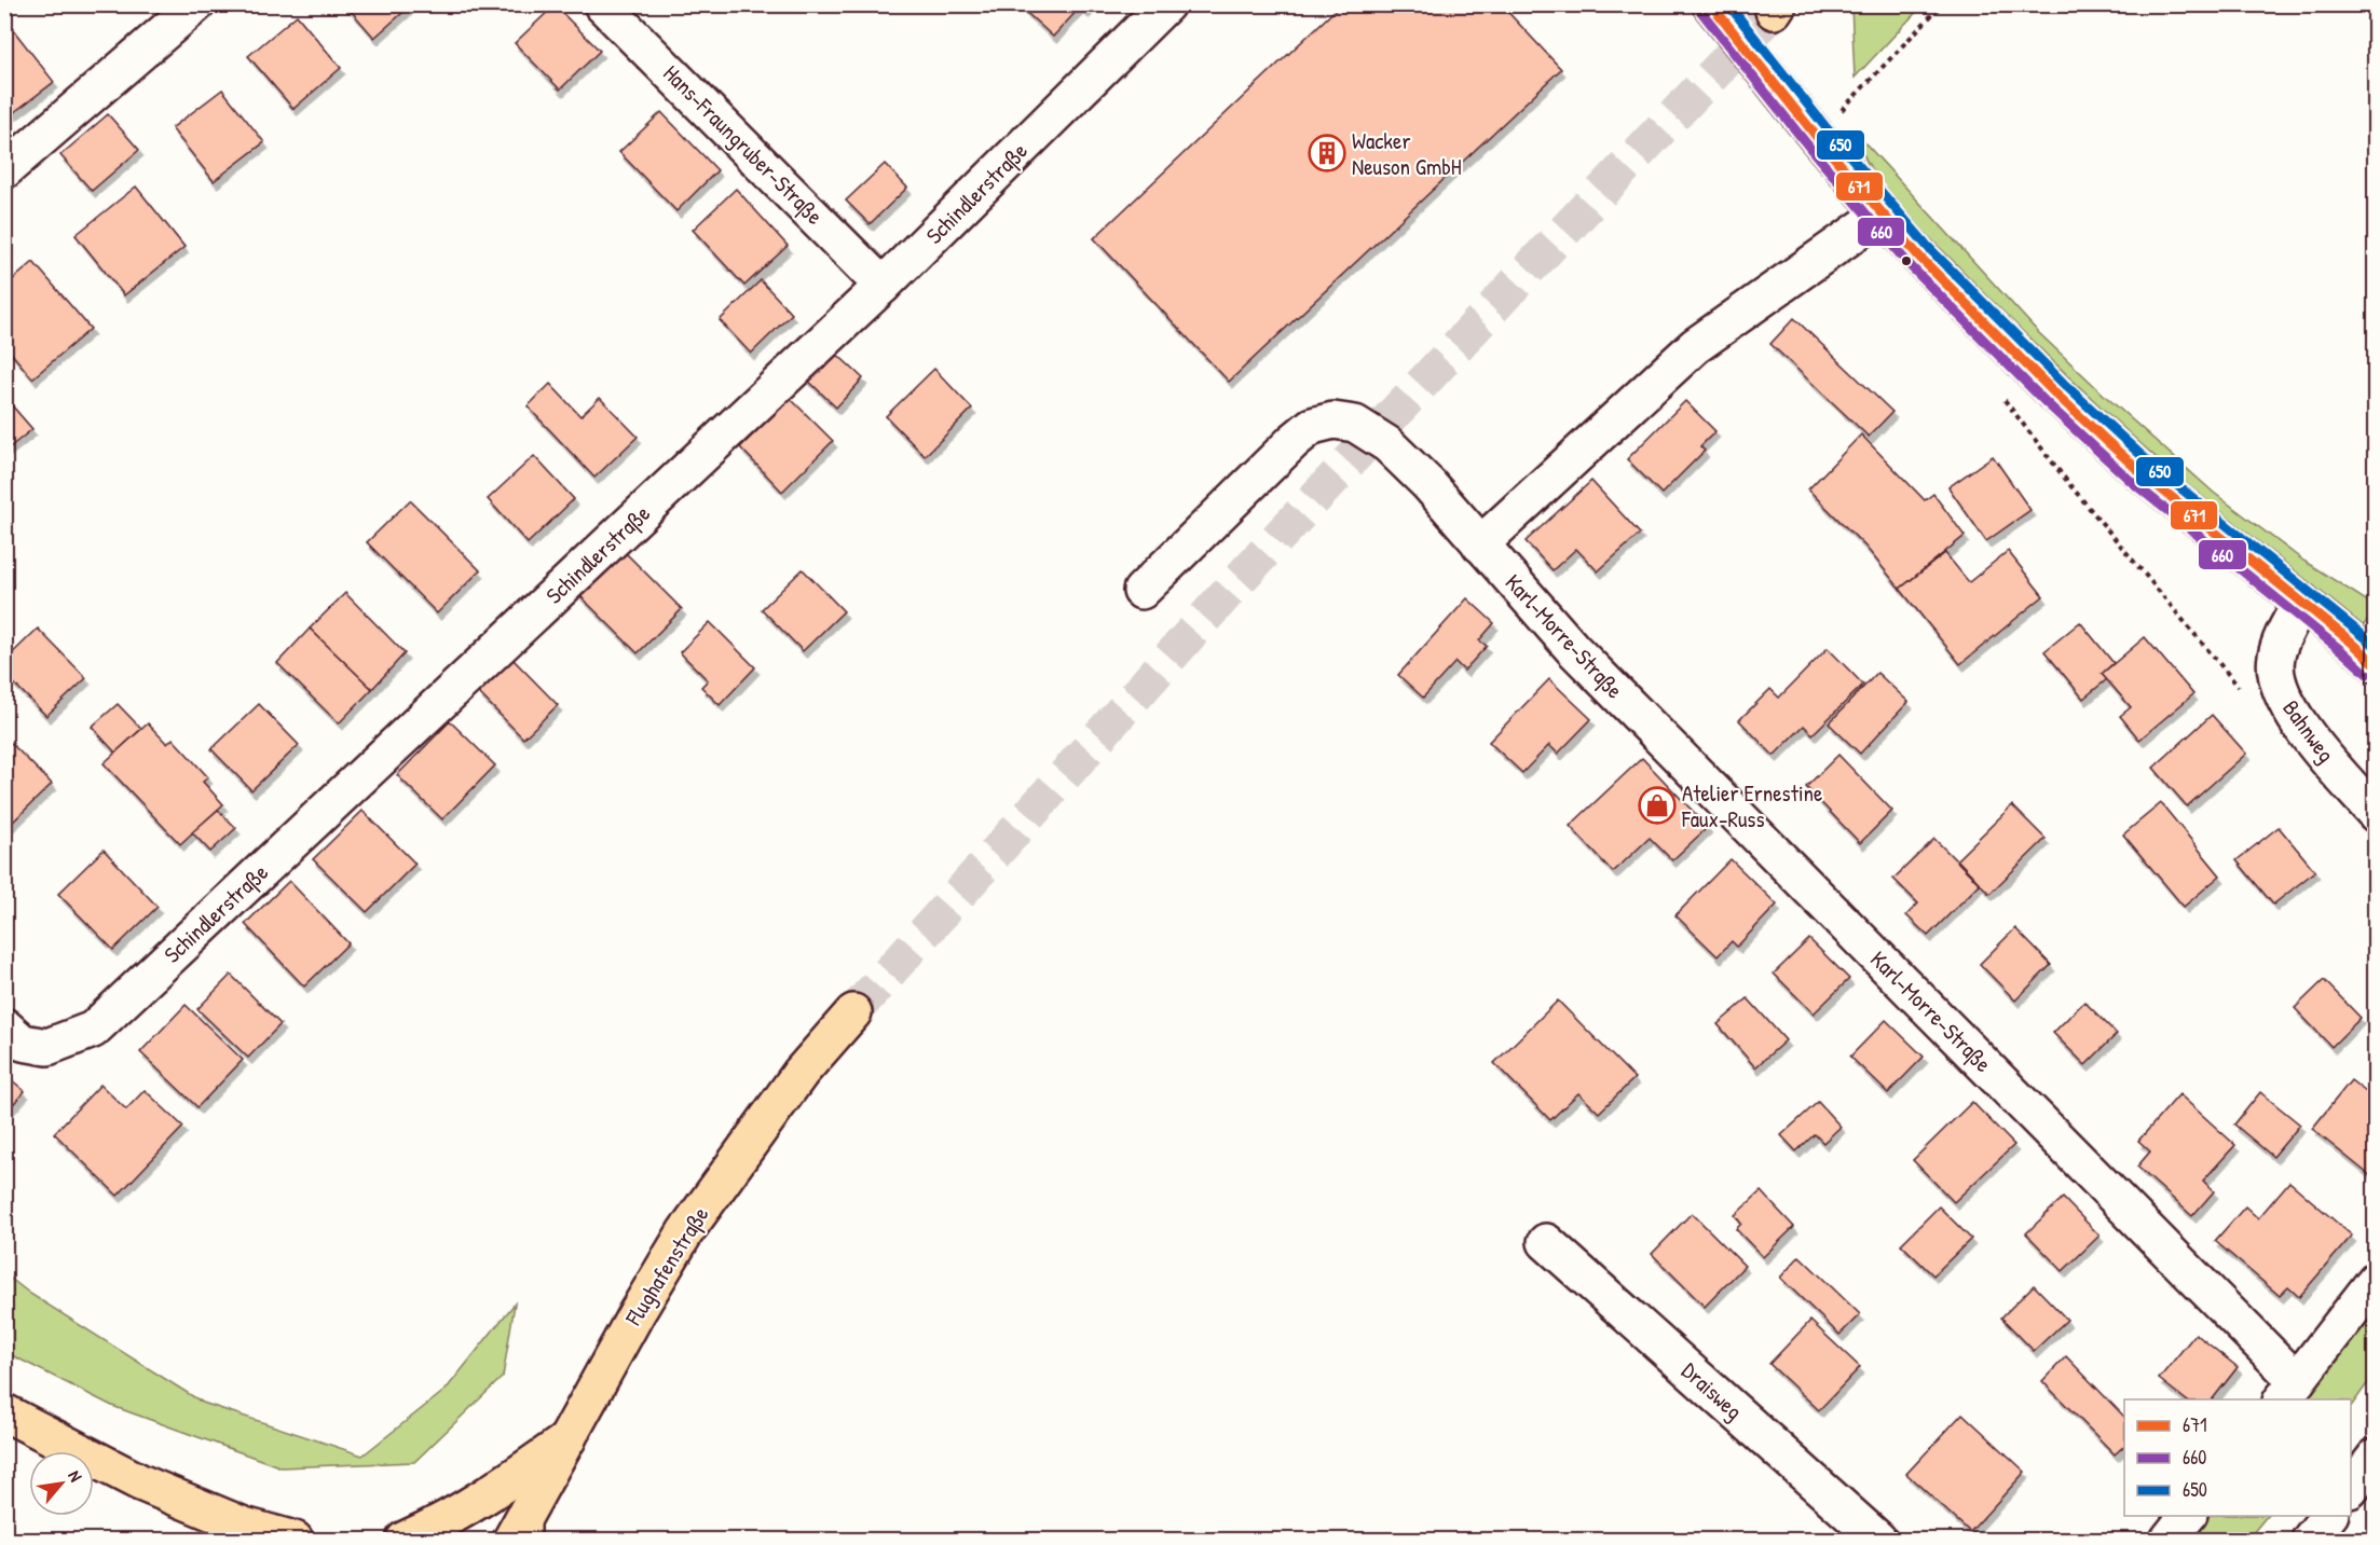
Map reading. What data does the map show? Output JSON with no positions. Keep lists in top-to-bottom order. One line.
{"streets":{"main road":["Flughafenstraße"],"street":["Hans-Fraungruber-Straße","Schindlerstraße","Karl-Morre-Straße","Bahnweg","Draisweg"]},"crossings":[["Hans-Fraungruber-Straße","Schindlerstraße"]],"places":{"building":["Wacker Neuson GmbH"],"shop":["Atelier Ernestine Faux-Russ"]},"lines":["transit line 671","transit line 650","transit line 660"],"legend":["671","660","650"],"north":"top right"}
